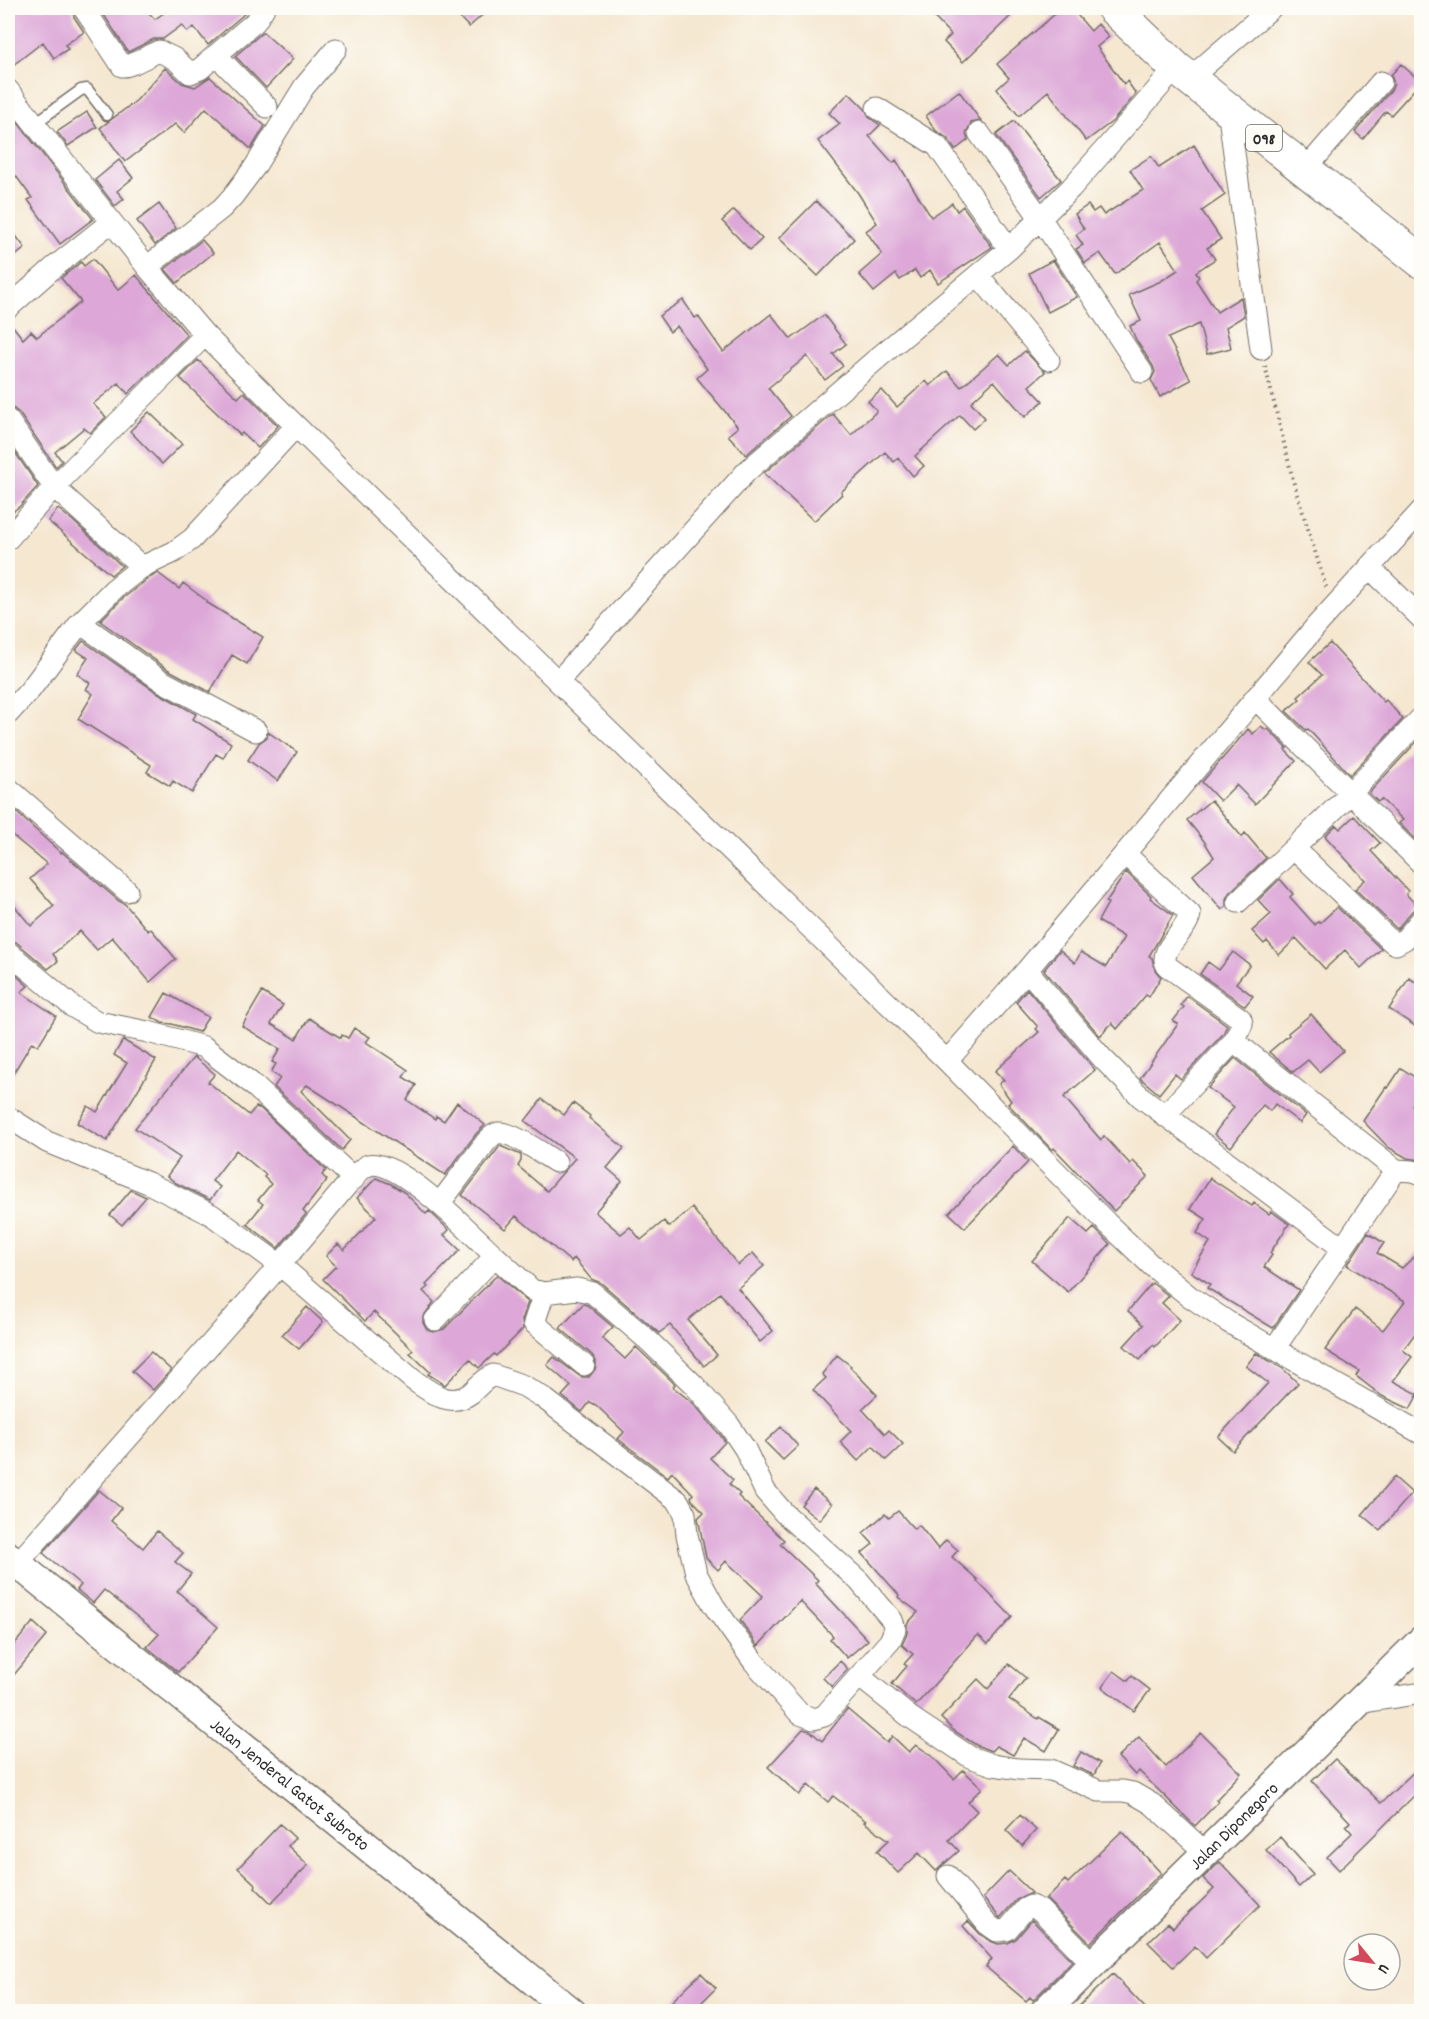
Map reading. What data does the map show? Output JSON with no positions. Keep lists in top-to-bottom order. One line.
{"streets":{"main road":["098","Jalan Jenderal Gatot Subroto","Jalan Diponegoro"]},"north":"bottom right"}
